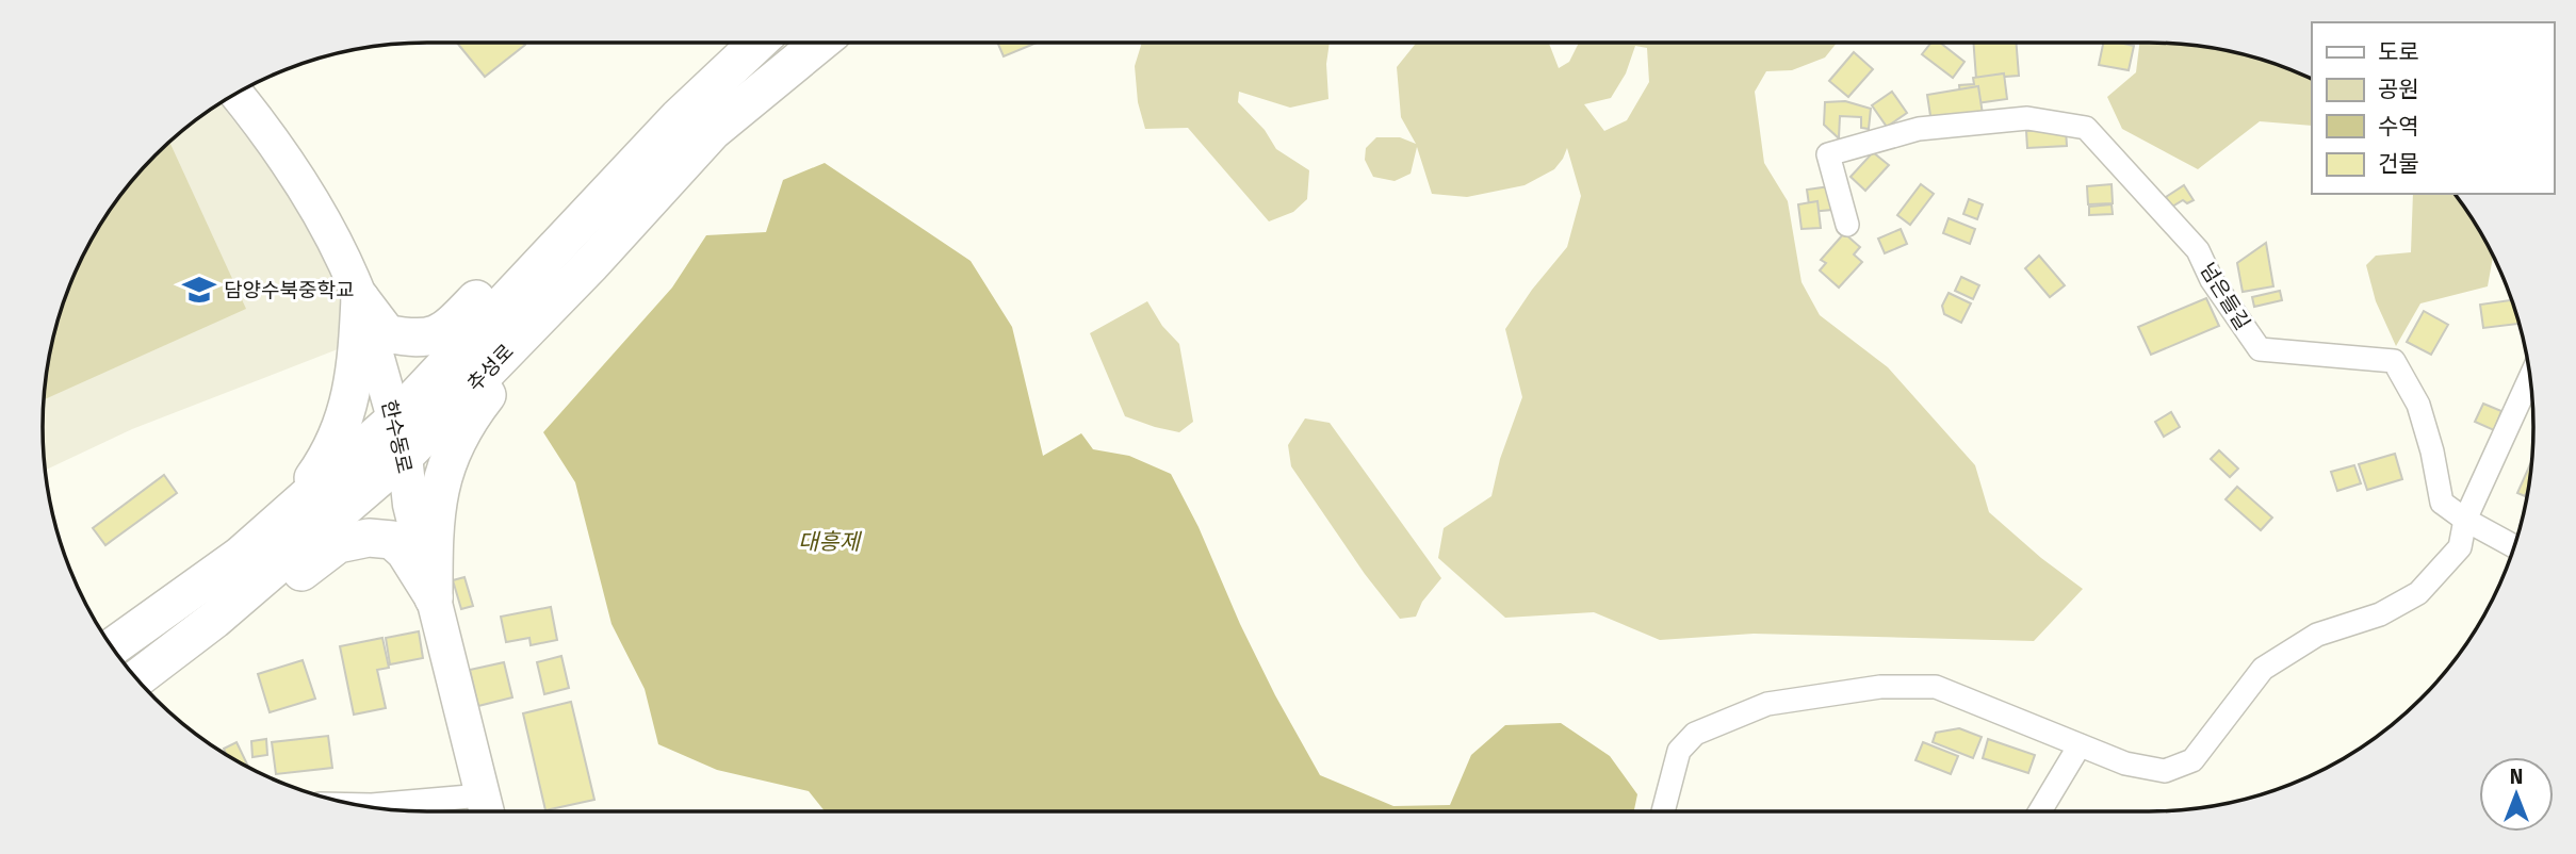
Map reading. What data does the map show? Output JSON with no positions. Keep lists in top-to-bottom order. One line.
{"streets":{"main road":["추성로"],"street":["넘은들길","한수동로"]},"crossings":[["추성로","한수동로"]],"water":["대흥제"],"places":{"school or university":["담양수북중학교"]},"legend":["도로","공원","수역","건물"],"north":"top"}
